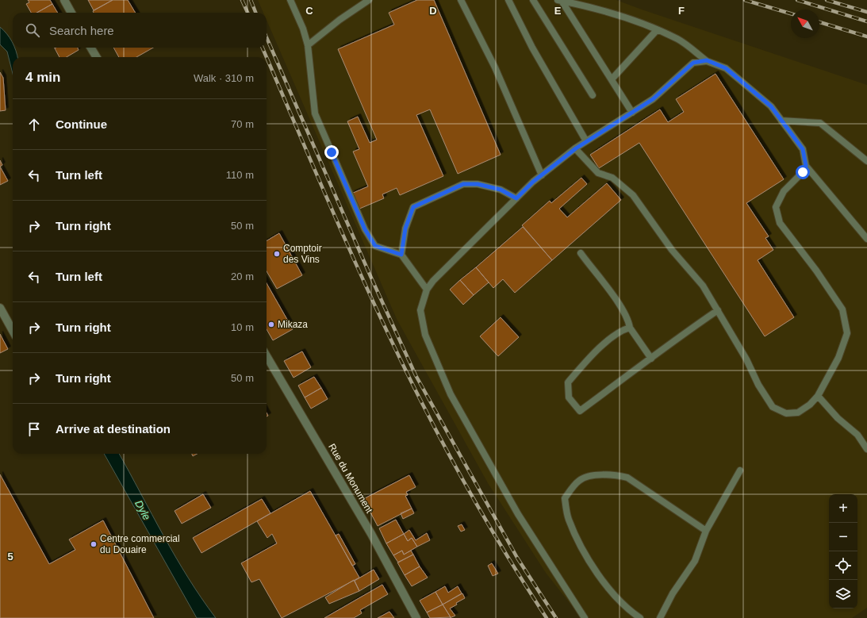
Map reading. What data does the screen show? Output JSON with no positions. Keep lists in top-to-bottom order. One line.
{"streets":{"street":["Rue du Monument"]},"water":["Dyle"],"places":["Comptoir des Vins","Mikaza","Centre commercial du Douaire"],"north":"top left","page":{"search":"Search here","heading":["4 min","Walk · 310 m"],"list":[["Continue","70 m"],["Turn left","110 m"],["Turn right","50 m"],["Turn left","20 m"],["Turn right","10 m"],["Turn right","50 m"],"Arrive at destination"],"map_buttons":["+","−"]},"grid":{"columns":["C","D","E","F"],"rows":["5"]}}
